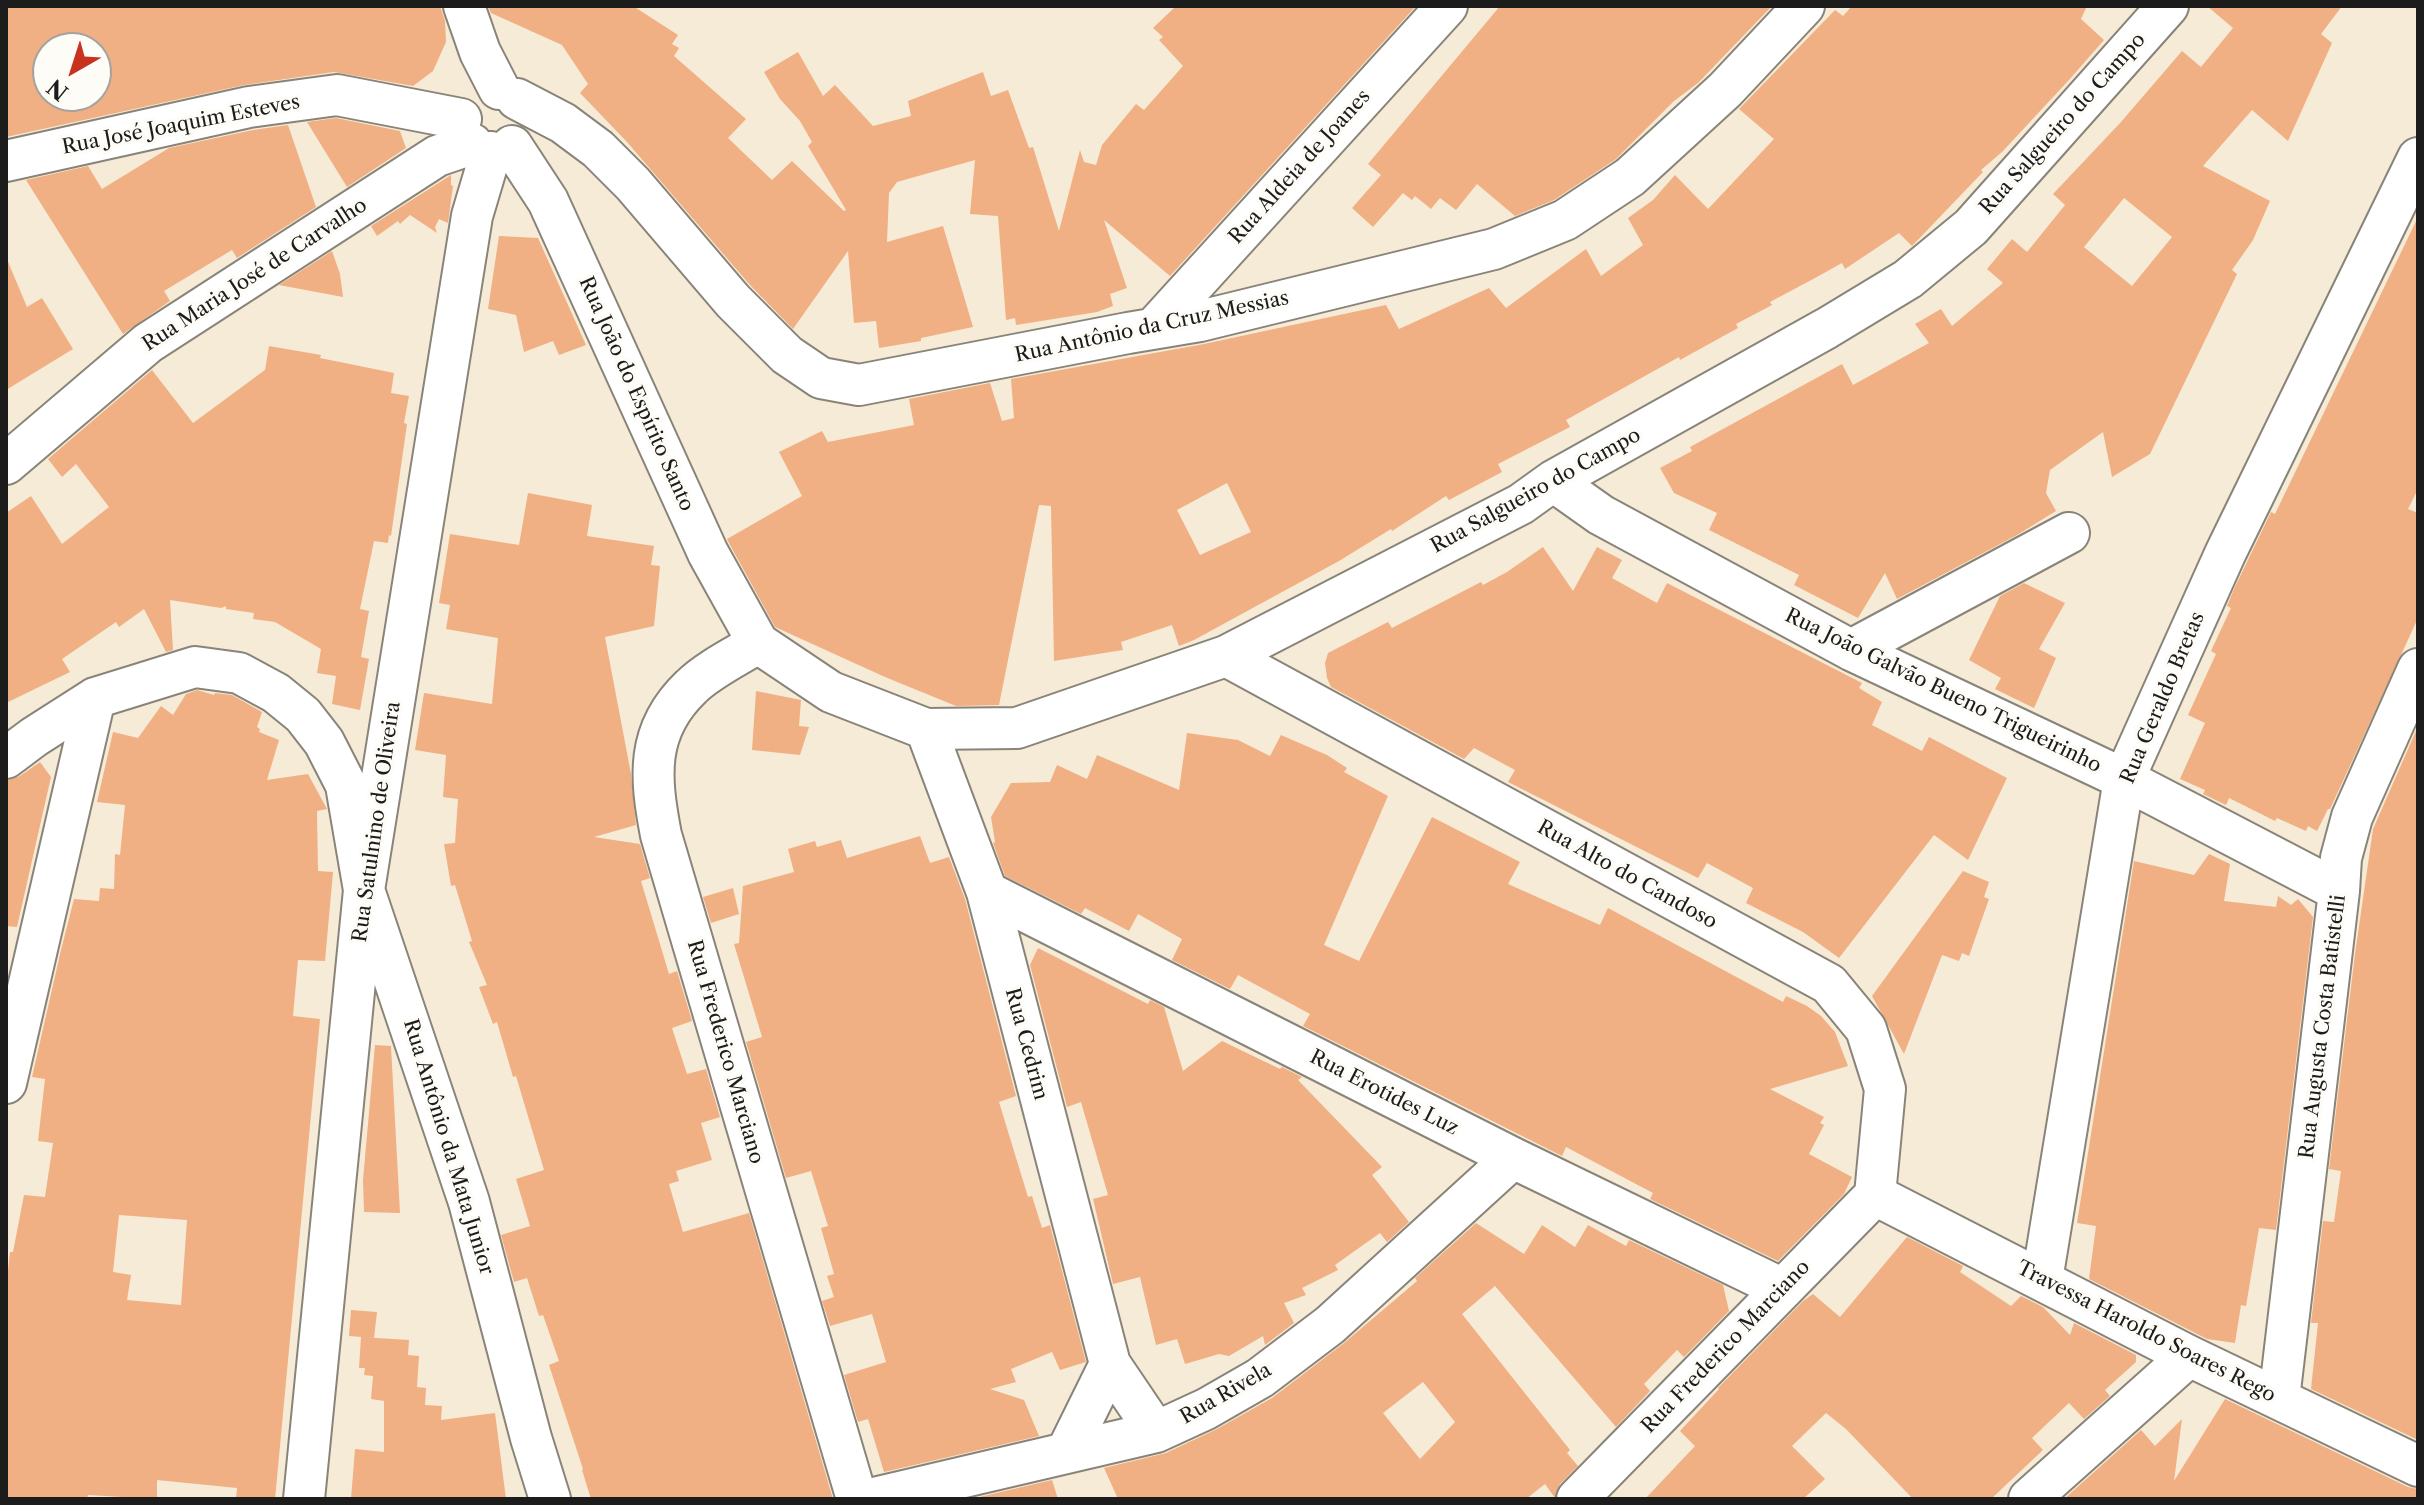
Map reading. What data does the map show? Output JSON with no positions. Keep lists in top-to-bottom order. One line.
{"streets":{"street":["Rua Salgueiro do Campo","Rua José Joaquim Esteves","Rua Aldeia de Joanes","Rua Maria José de Carvalho","Rua Antônio da Cruz Messias","Rua João do Espírito Santo","Rua João Galvão Bueno Trigueirinho","Rua Geraldo Bretas","Rua Satulnino de Oliveira","Rua Alto do Candoso","Rua Augusta Costa Batistelli","Rua Cedrim","Rua Frederico Marciano","Rua Erotides Luz","Rua Antônio da Mata Junior","Travessa Haroldo Soares Rego","Rua Rivela"]},"crossings":[["Rua Salgueiro do Campo","Rua João do Espírito Santo"],["Rua Salgueiro do Campo","Rua João Galvão Bueno Trigueirinho"],["Rua Salgueiro do Campo","Rua Alto do Candoso"],["Rua Salgueiro do Campo","Rua Cedrim"],["Rua Salgueiro do Campo","Rua Frederico Marciano"],["Rua José Joaquim Esteves","Rua Maria José de Carvalho"],["Rua José Joaquim Esteves","Rua Antônio da Cruz Messias"],["Rua José Joaquim Esteves","Rua João do Espírito Santo"],["Rua José Joaquim Esteves","Rua Satulnino de Oliveira"],["Rua Aldeia de Joanes","Rua Antônio da Cruz Messias"],["Rua Maria José de Carvalho","Rua Antônio da Cruz Messias"],["Rua Maria José de Carvalho","Rua João do Espírito Santo"],["Rua Maria José de Carvalho","Rua Satulnino de Oliveira"],["Rua Antônio da Cruz Messias","Rua João do Espírito Santo"],["Rua Antônio da Cruz Messias","Rua Satulnino de Oliveira"],["Rua João do Espírito Santo","Rua Satulnino de Oliveira"],["Rua João do Espírito Santo","Rua Frederico Marciano"],["Rua João Galvão Bueno Trigueirinho","Rua Geraldo Bretas"],["Rua João Galvão Bueno Trigueirinho","Rua Augusta Costa Batistelli"],["Rua Geraldo Bretas","Travessa Haroldo Soares Rego"],["Rua Satulnino de Oliveira","Rua Antônio da Mata Junior"],["Rua Alto do Candoso","Rua Frederico Marciano"],["Rua Alto do Candoso","Travessa Haroldo Soares Rego"],["Rua Augusta Costa Batistelli","Travessa Haroldo Soares Rego"],["Rua Cedrim","Rua Erotides Luz"],["Rua Cedrim","Rua Rivela"],["Rua Frederico Marciano","Rua Erotides Luz"],["Rua Frederico Marciano","Travessa Haroldo Soares Rego"],["Rua Erotides Luz","Rua Rivela"]],"north":"bottom left"}
